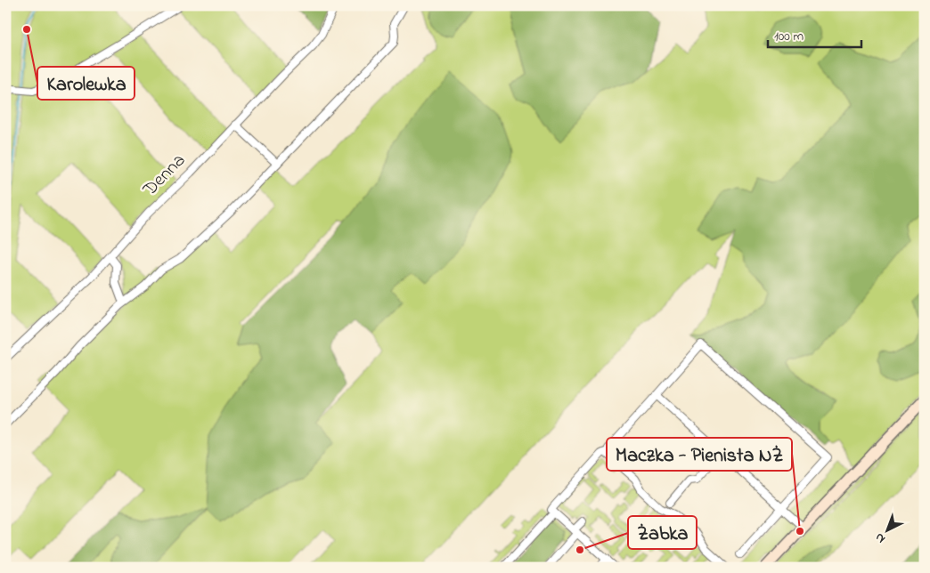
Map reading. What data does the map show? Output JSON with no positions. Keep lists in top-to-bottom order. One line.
{"streets":{"street":["Denna"]},"places":["Karolewka","Maczka - Pienista NŻ","Żabka"],"scale_bar":"100 m","north":"bottom left"}
